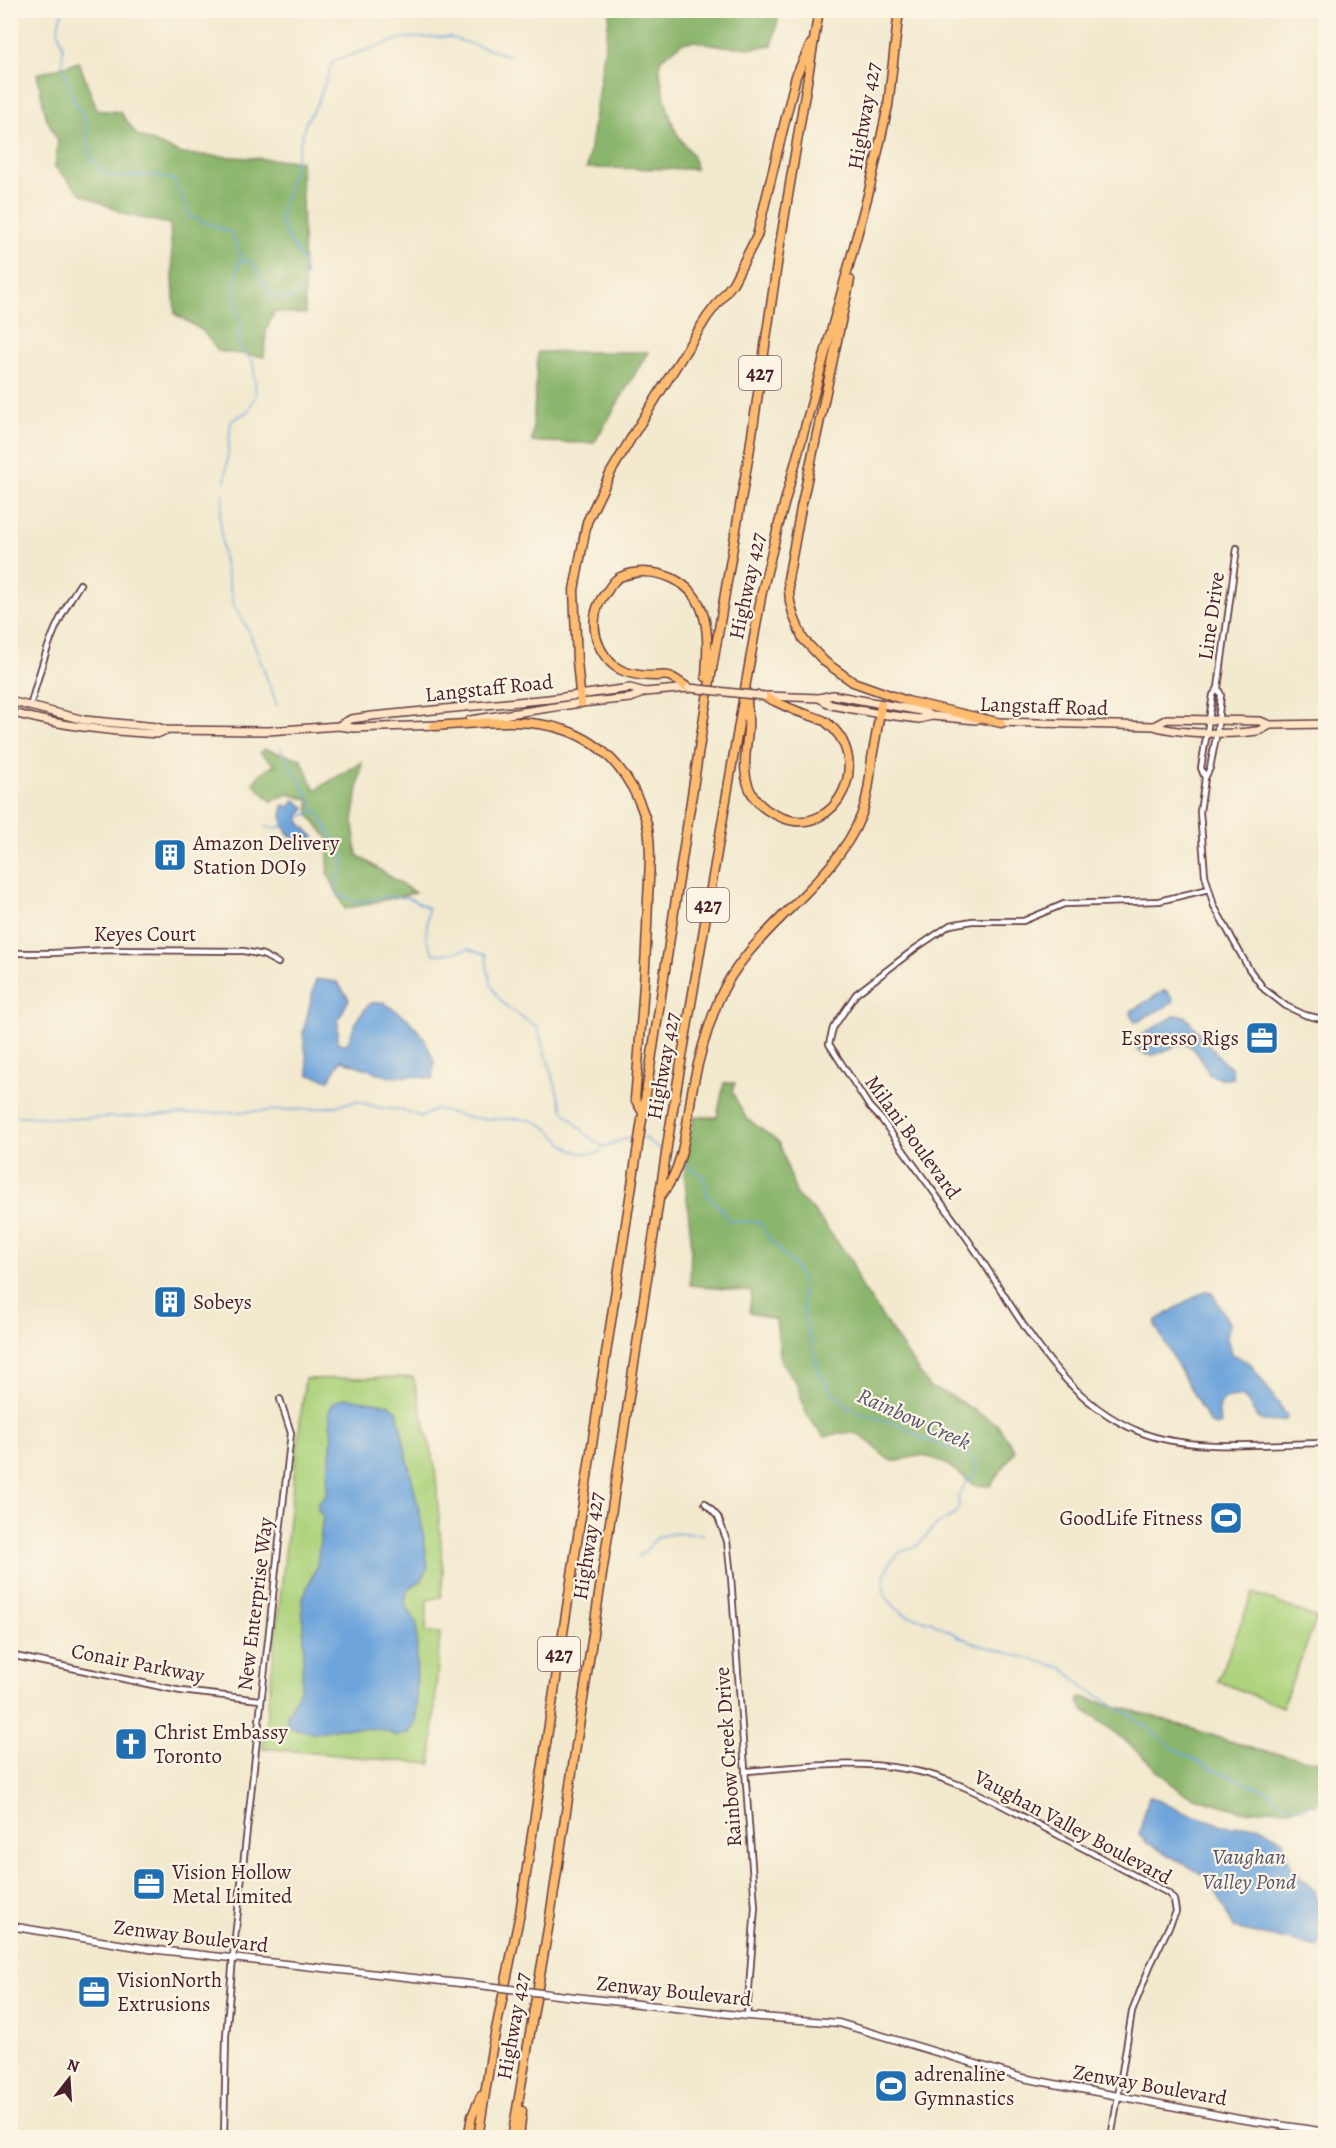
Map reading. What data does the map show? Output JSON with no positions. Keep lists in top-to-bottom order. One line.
{"streets":{"highway":["Highway 427","427"],"main road":["Langstaff Road"],"street":["Line Drive","Keyes Court","Milani Boulevard","New Enterprise Way","Conair Parkway","Rainbow Creek Drive","Vaughan Valley Boulevard","Zenway Boulevard"]},"crossings":[["Line Drive","Langstaff Road"],["New Enterprise Way","Conair Parkway"],["New Enterprise Way","Zenway Boulevard"],["Rainbow Creek Drive","Vaughan Valley Boulevard"],["Rainbow Creek Drive","Zenway Boulevard"],["Vaughan Valley Boulevard","Zenway Boulevard"]],"water":["Rainbow Creek","Vaughan Valley Pond"],"places":{"building":["Amazon Delivery Station DOI9","Sobeys"],"office":["Espresso Rigs","Vision Hollow Metal Limited","VisionNorth Extrusions"],"sports":["GoodLife Fitness","adrenaline Gymnastics"],"church":["Christ Embassy Toronto"]},"north":"top"}
